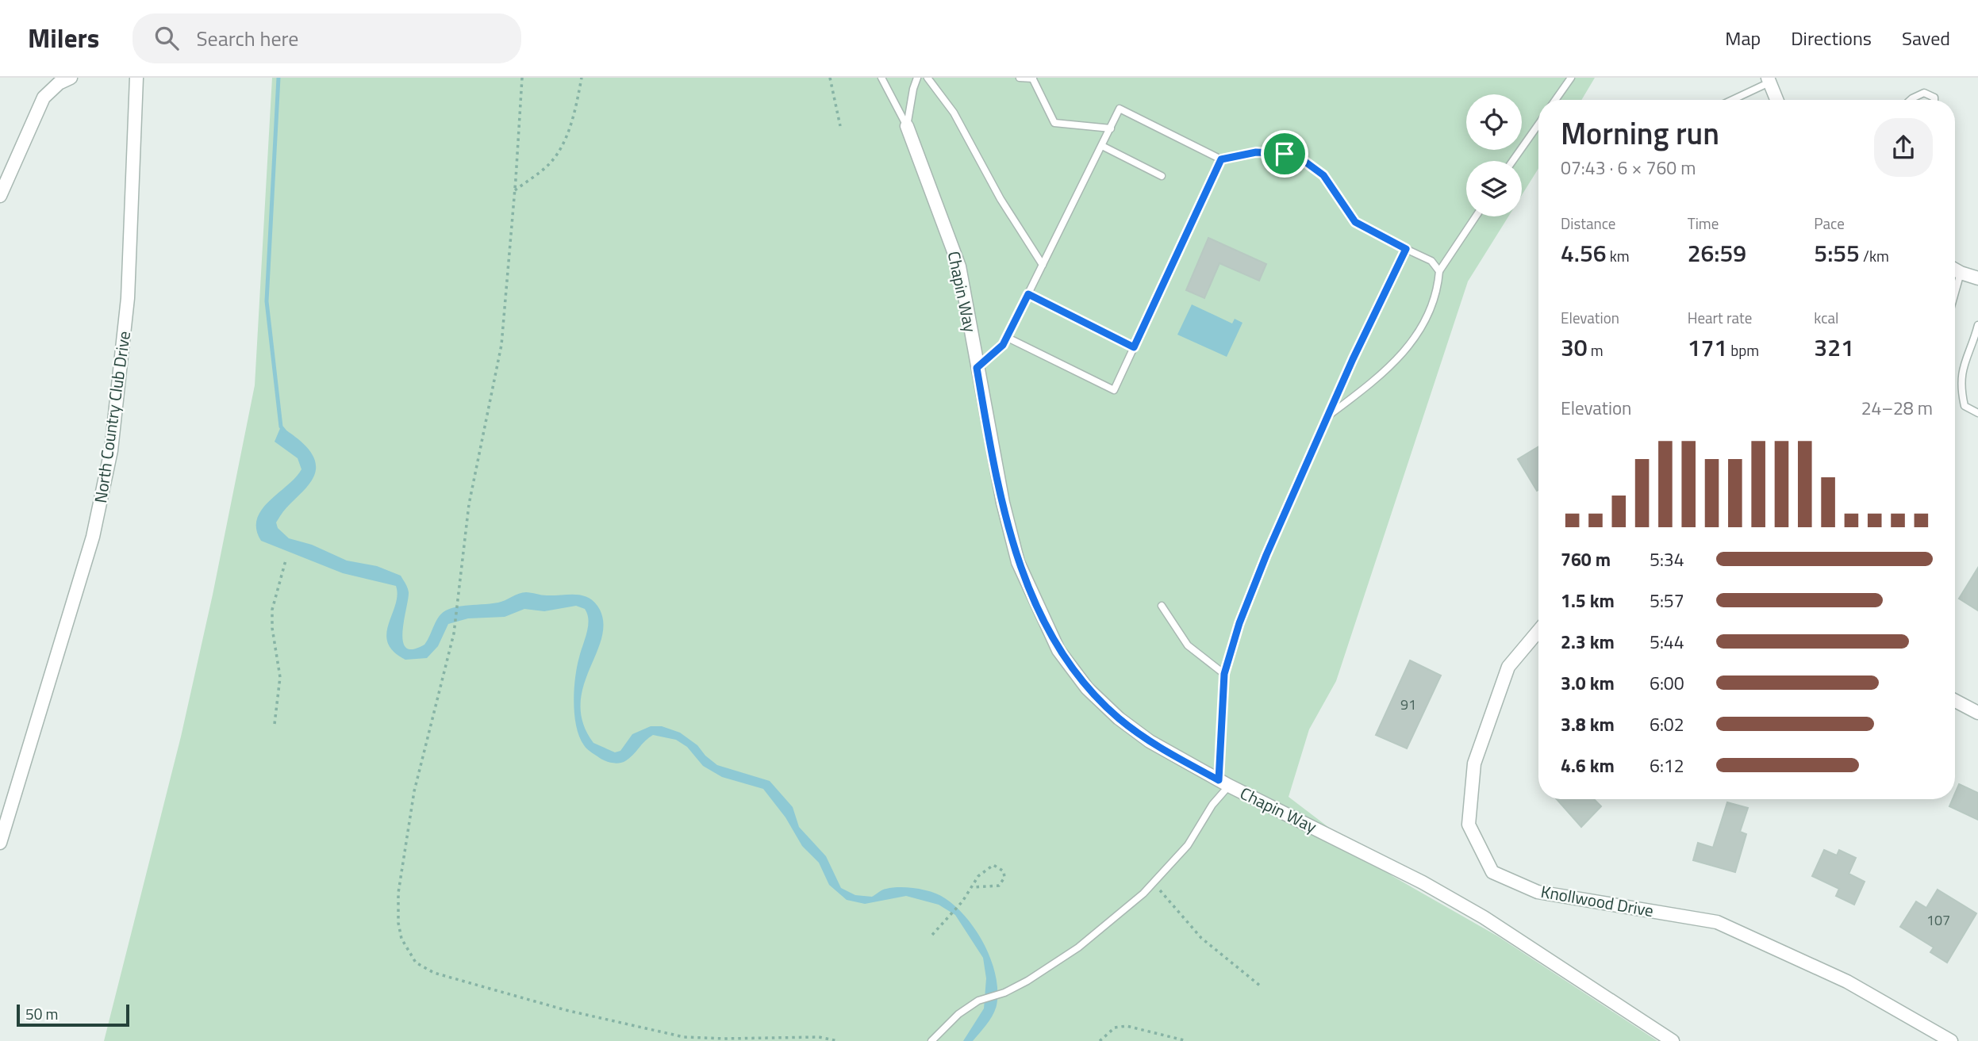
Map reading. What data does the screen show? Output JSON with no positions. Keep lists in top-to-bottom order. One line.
{"streets":{"street":["Chapin Way","North Country Club Drive","Knollwood Drive"]},"house_numbers":["91","107"],"scale_bar":"50 m","page":{"header":"Milers","search":"Search here","nav":["Map","Directions","Saved"],"heading":["Morning run","07:43 · 6 × 760 m"],"stats":[["Distance","4.56 km"],["Time","26:59"],["Pace","5:55 /km"],["Elevation","30 m"],["Heart rate","171 bpm"],["kcal","321"]],"chart":["Elevation","24–28 m"],"list":[{"name":"760 m","note":"5:34"},{"name":"1.5 km","note":"5:57"},{"name":"2.3 km","note":"5:44"},{"name":"3.0 km","note":"6:00"},{"name":"3.8 km","note":"6:02"},{"name":"4.6 km","note":"6:12"}],"scale":"50 m"}}
